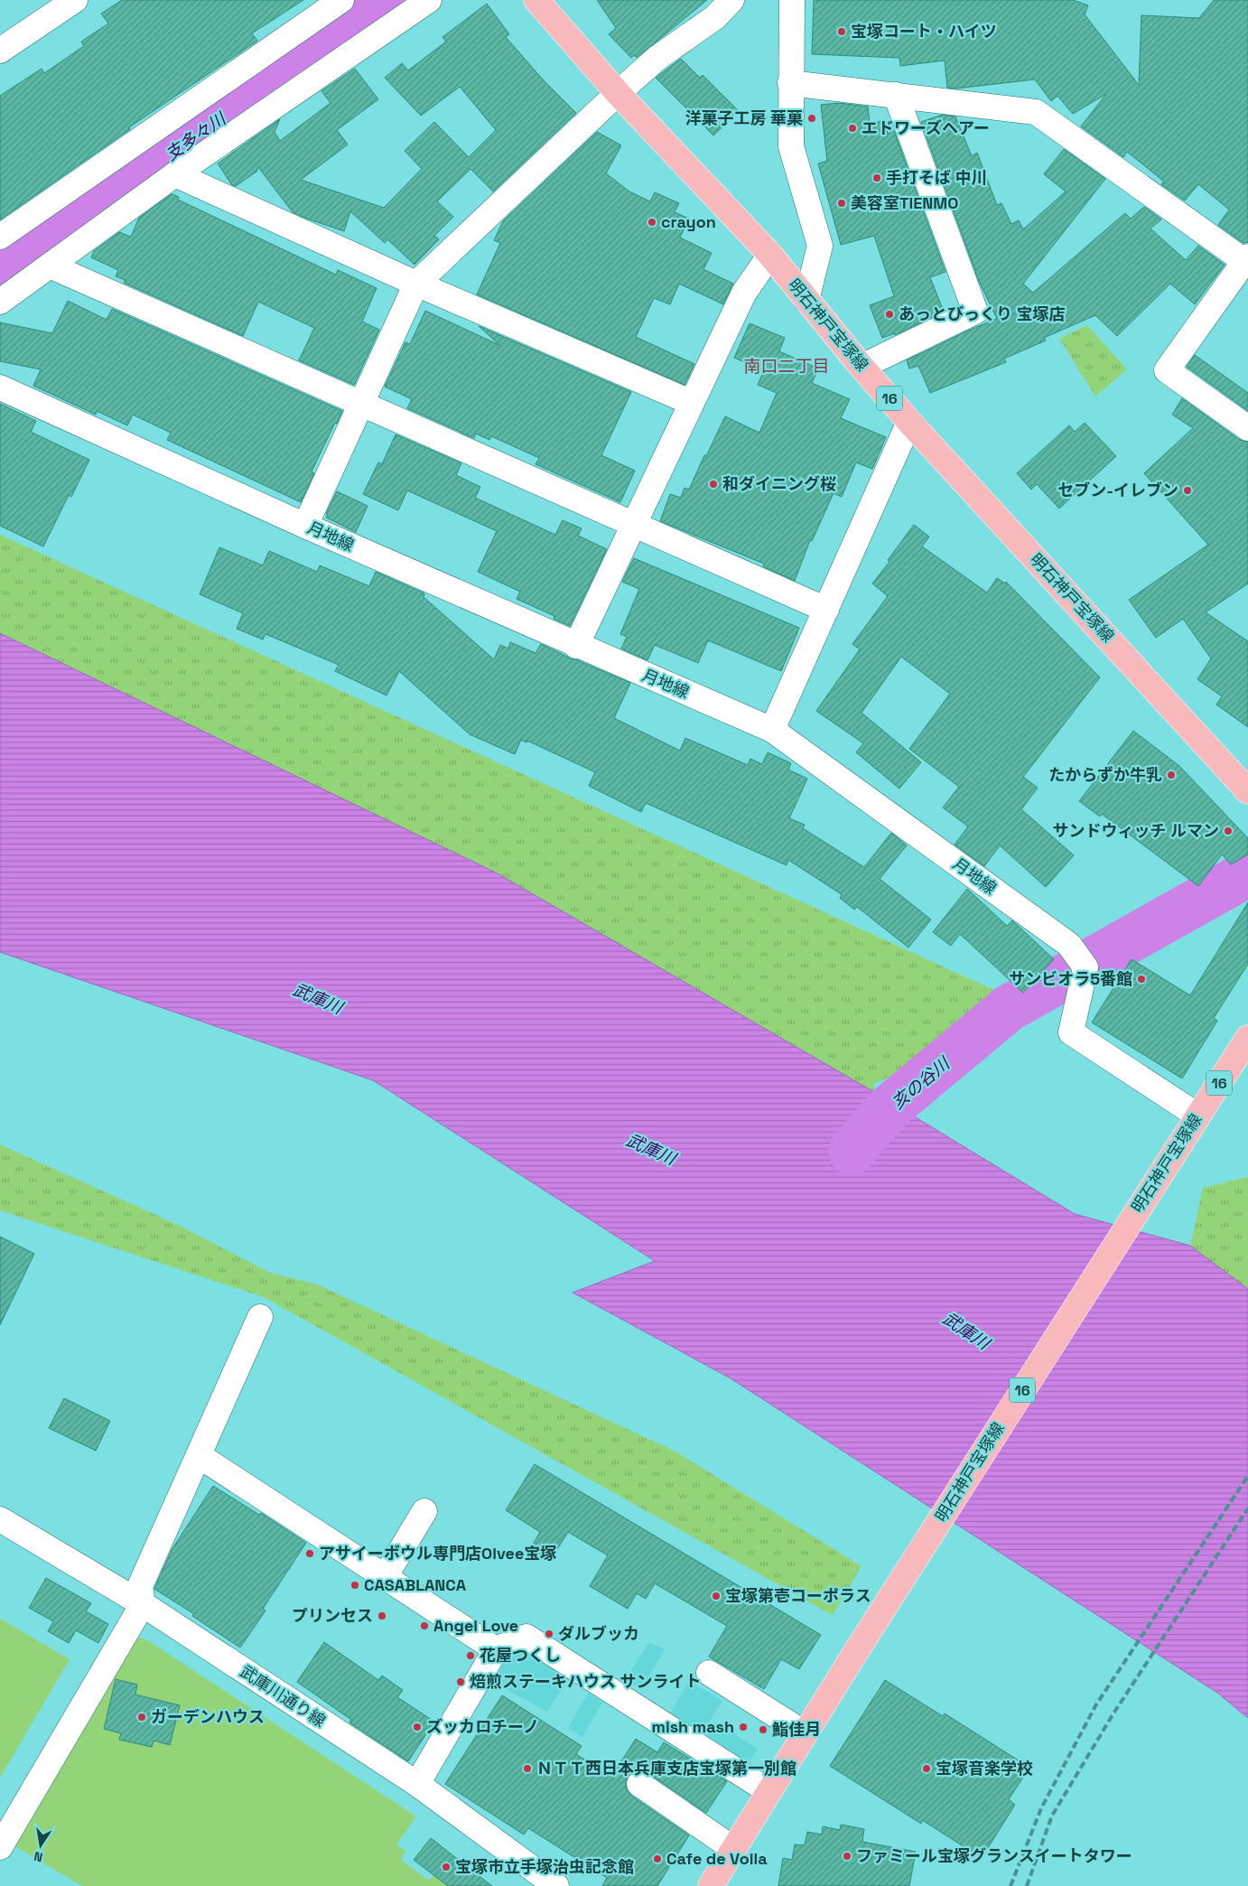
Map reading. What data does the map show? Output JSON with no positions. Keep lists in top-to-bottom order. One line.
{"streets":{"main road":["明石神戸宝塚線","16"],"street":["月地線","武庫川通り線"]},"crossings":[["明石神戸宝塚線","月地線"]],"districts":["南口二丁目"],"water":["支多々川","武庫川","亥の谷川"],"places":["宝塚コート・ハイツ","洋菓子工房 華菓","エドワーズヘアー","手打そば 中川","美容室TIENMO","crayon","あっとびっくり 宝塚店","和ダイニング桜","セブン-イレブン","たからずか牛乳","サンドウィッチ ルマン","サンビオラ5番館","アサイーボウル専門店Olvee宝塚","CASABLANCA","宝塚第壱コーポラス","プリンセス","Angel Love","ダルブッカ","花屋つくし","焙煎ステーキハウス サンライト","ガーデンハウス","ズッカロチーノ","mish mash","鮨佳月","ＮＴＴ西日本兵庫支店宝塚第一別館","宝塚音楽学校","ファミール宝塚グランスイートタワー","Cafe de Voila","宝塚市立手塚治虫記念館"],"north":"bottom"}
